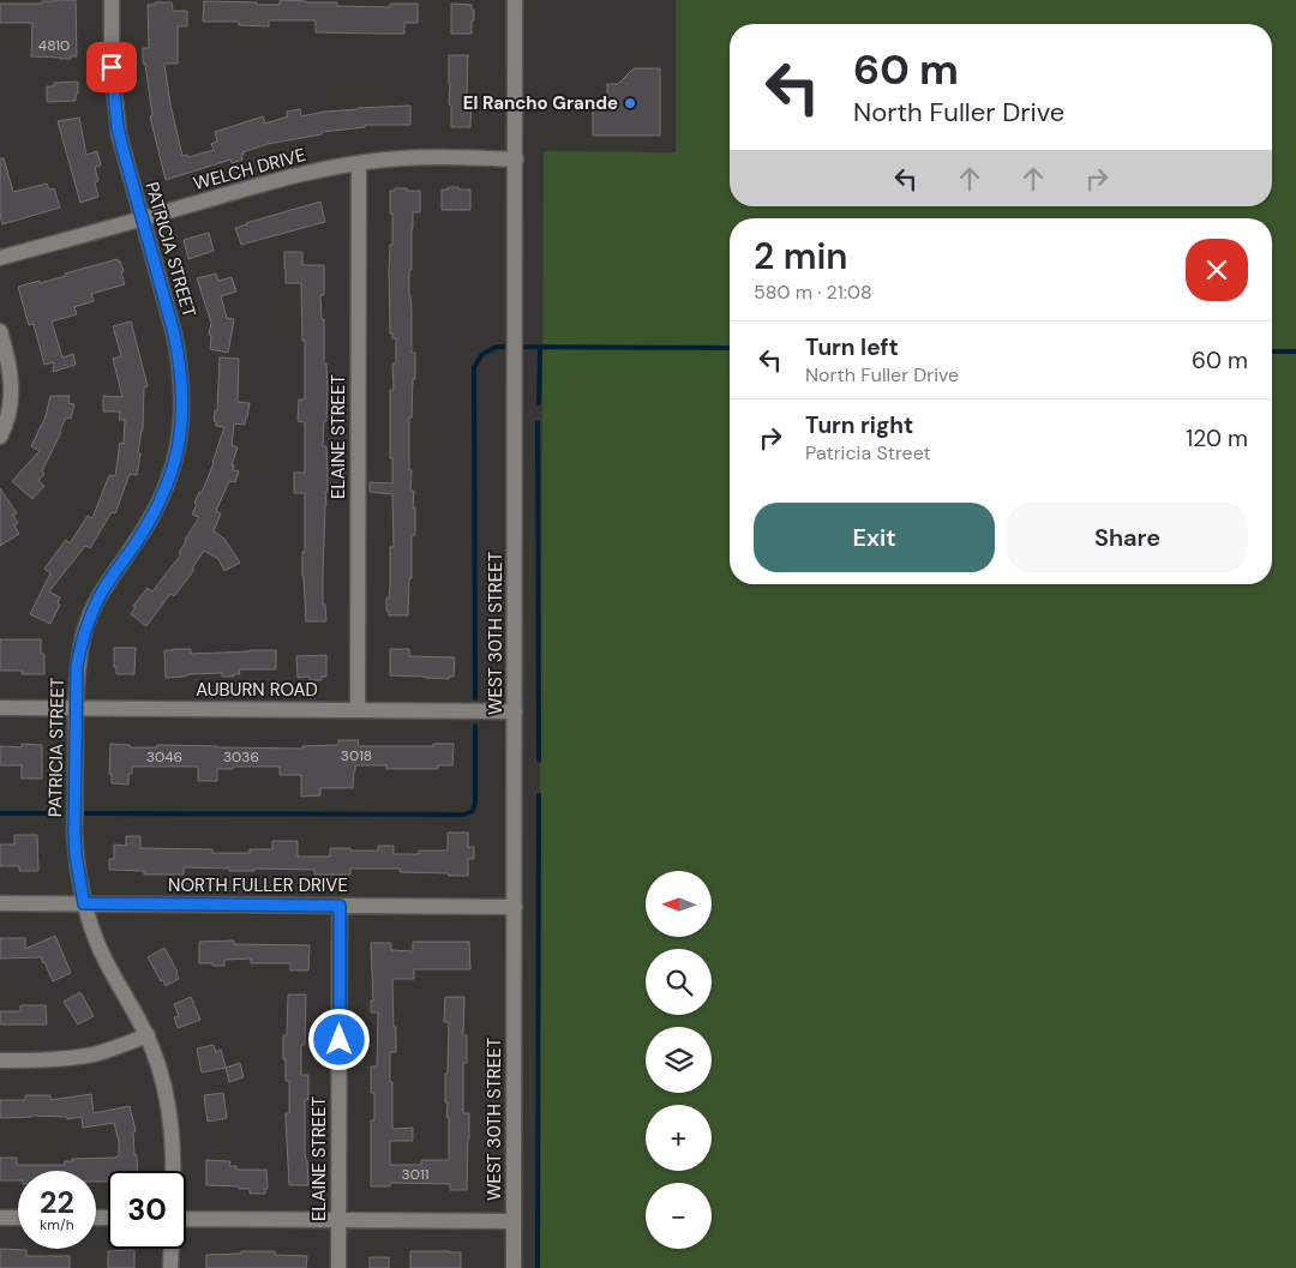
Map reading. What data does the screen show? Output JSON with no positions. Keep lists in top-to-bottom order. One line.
{"streets":{"street":["WELCH DRIVE","PATRICIA STREET","ELAINE STREET","WEST 30TH STREET","AUBURN ROAD","NORTH FULLER DRIVE"]},"crossings":[["WELCH DRIVE","PATRICIA STREET"],["WELCH DRIVE","ELAINE STREET"],["WELCH DRIVE","WEST 30TH STREET"],["PATRICIA STREET","AUBURN ROAD"],["PATRICIA STREET","NORTH FULLER DRIVE"],["ELAINE STREET","AUBURN ROAD"],["ELAINE STREET","NORTH FULLER DRIVE"],["WEST 30TH STREET","AUBURN ROAD"],["WEST 30TH STREET","NORTH FULLER DRIVE"]],"places":["El Rancho Grande"],"house_numbers":["4810","3018","3046","3036","3011"],"north":"left","page":{"turn":["60 m","North Fuller Drive"],"heading":["2 min","580 m · 21:08"],"list":[{"name":"Turn left","note":"North Fuller Drive","value":"60 m"},{"name":"Turn right","note":"Patricia Street","value":"120 m"}],"buttons":["Exit","Share"],"map_buttons":["+","−"],"speed":"22 km/h","limit":"30"}}
